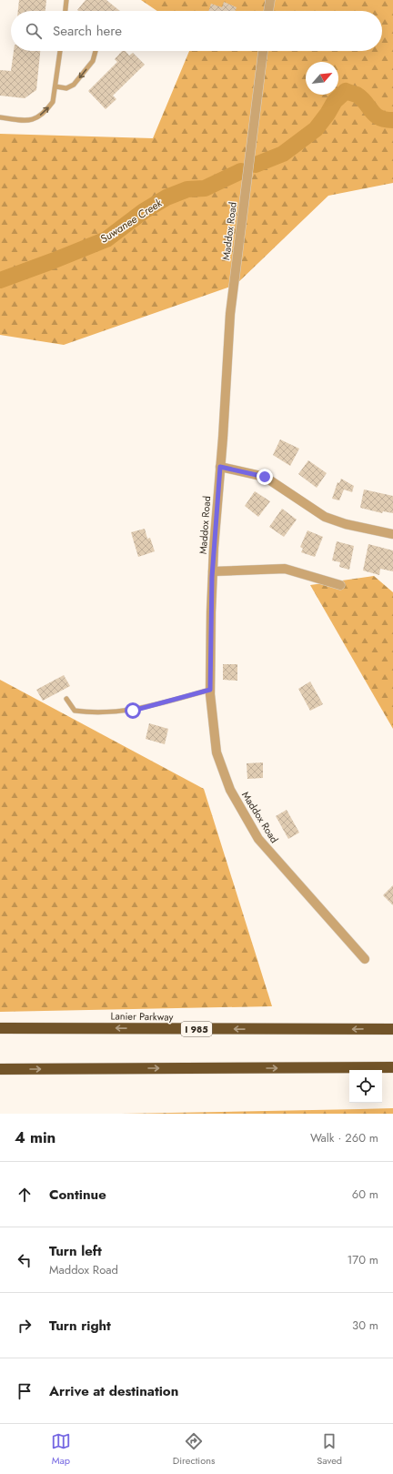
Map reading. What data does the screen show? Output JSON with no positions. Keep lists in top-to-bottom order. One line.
{"streets":{"highway":["Lanier Parkway","I 985"],"street":["Maddox Road"]},"water":["Suwanee Creek"],"north":"top right","page":{"search":"Search here","heading":["4 min","Walk · 260 m"],"list":[["Continue","60 m"],["Turn left","Maddox Road","170 m"],["Turn right","30 m"],"Arrive at destination"],"nav":["Map","Directions","Saved"]}}
